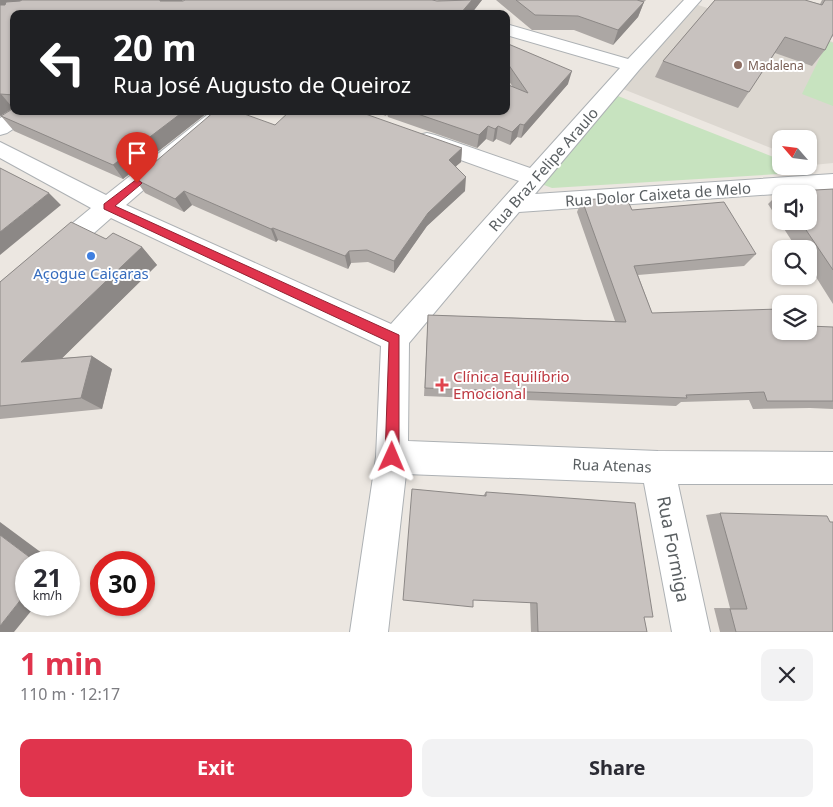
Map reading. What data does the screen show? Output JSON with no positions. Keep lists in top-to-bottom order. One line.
{"streets":{"street":["Rua Braz Felipe Araulo","Rua Dolor Caixeta de Melo","Rua Atenas","Rua Formiga"]},"crossings":[["Rua Braz Felipe Araulo","Rua Dolor Caixeta de Melo"],["Rua Atenas","Rua Formiga"]],"places":{"other":["Madalena","Açogue Caiçaras"],"health":["Clínica Equilíbrio Emocional"]},"north":"top left","page":{"turn":["20 m","Rua José Augusto de Queiroz"],"speed":"21 km/h","limit":"30","heading":["1 min","110 m · 12:17"],"buttons":["Exit","Share"]}}
